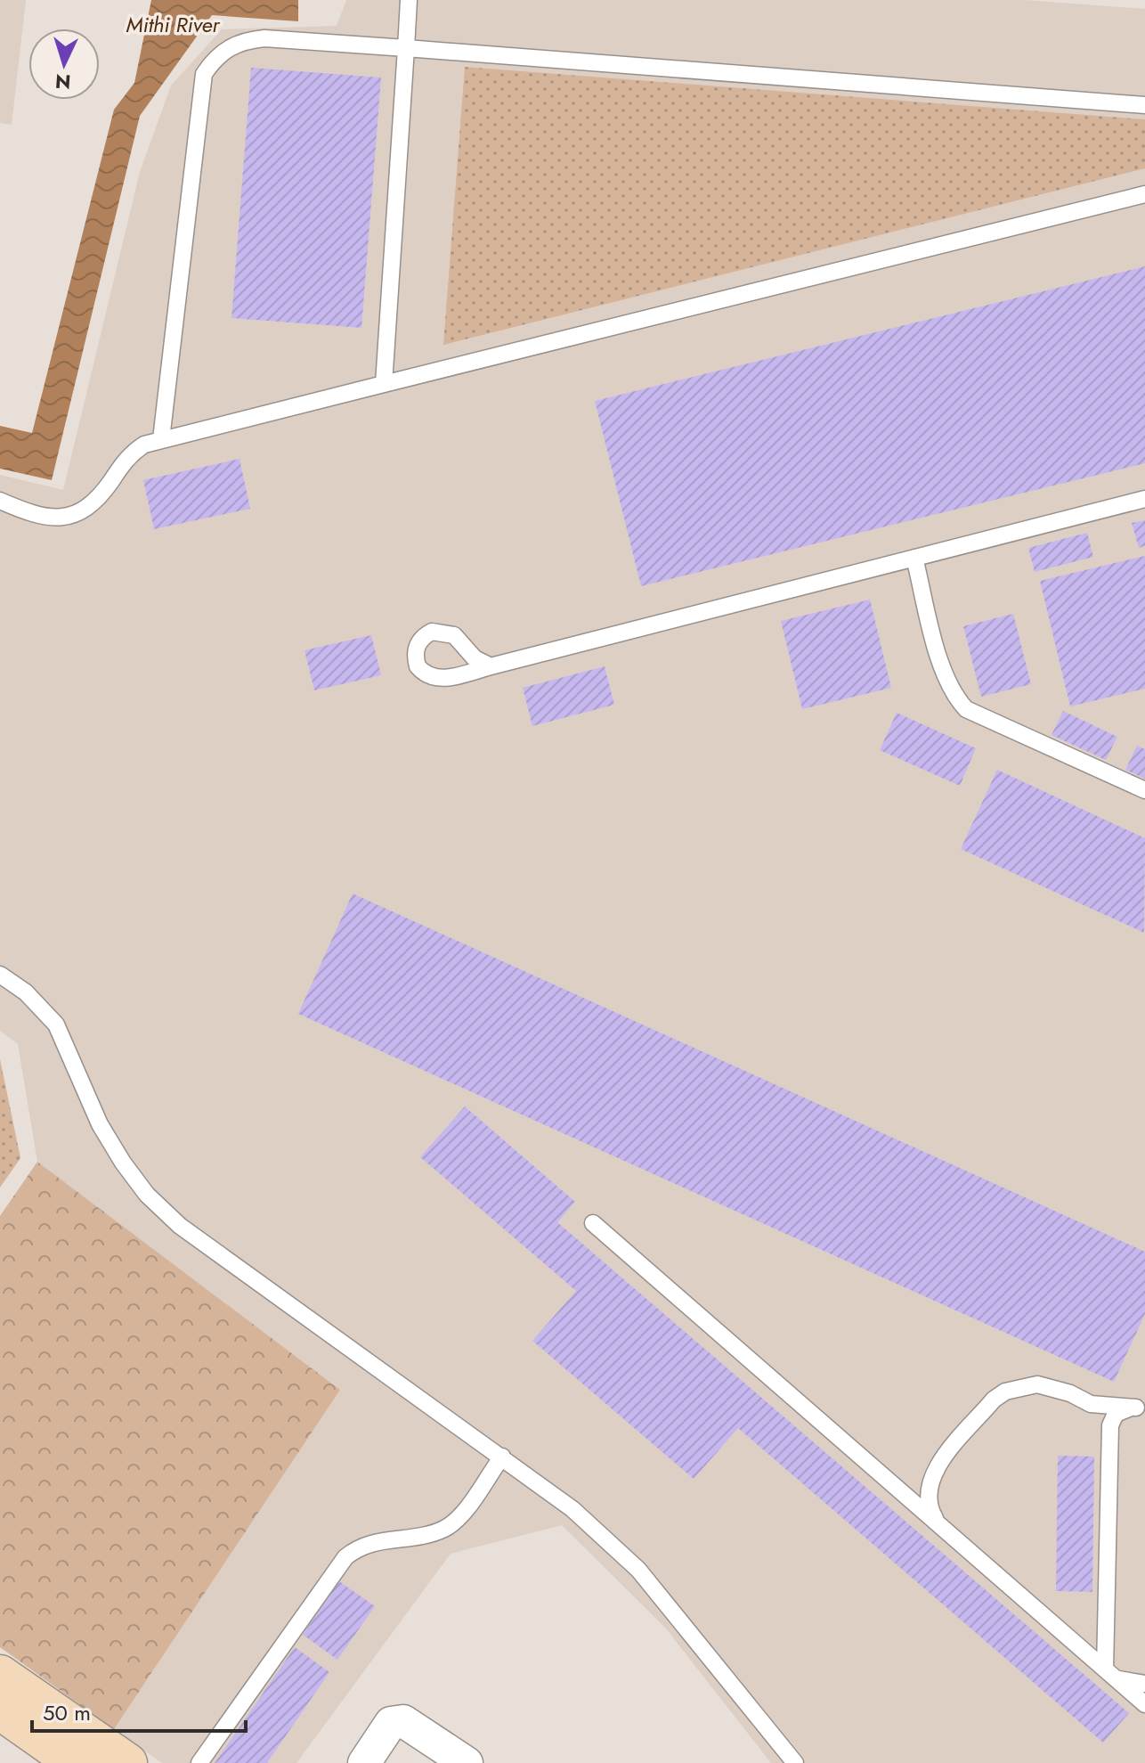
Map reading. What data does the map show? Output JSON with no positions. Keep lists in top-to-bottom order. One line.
{"water":["Mithi River"],"scale_bar":"50 m","north":"bottom"}
